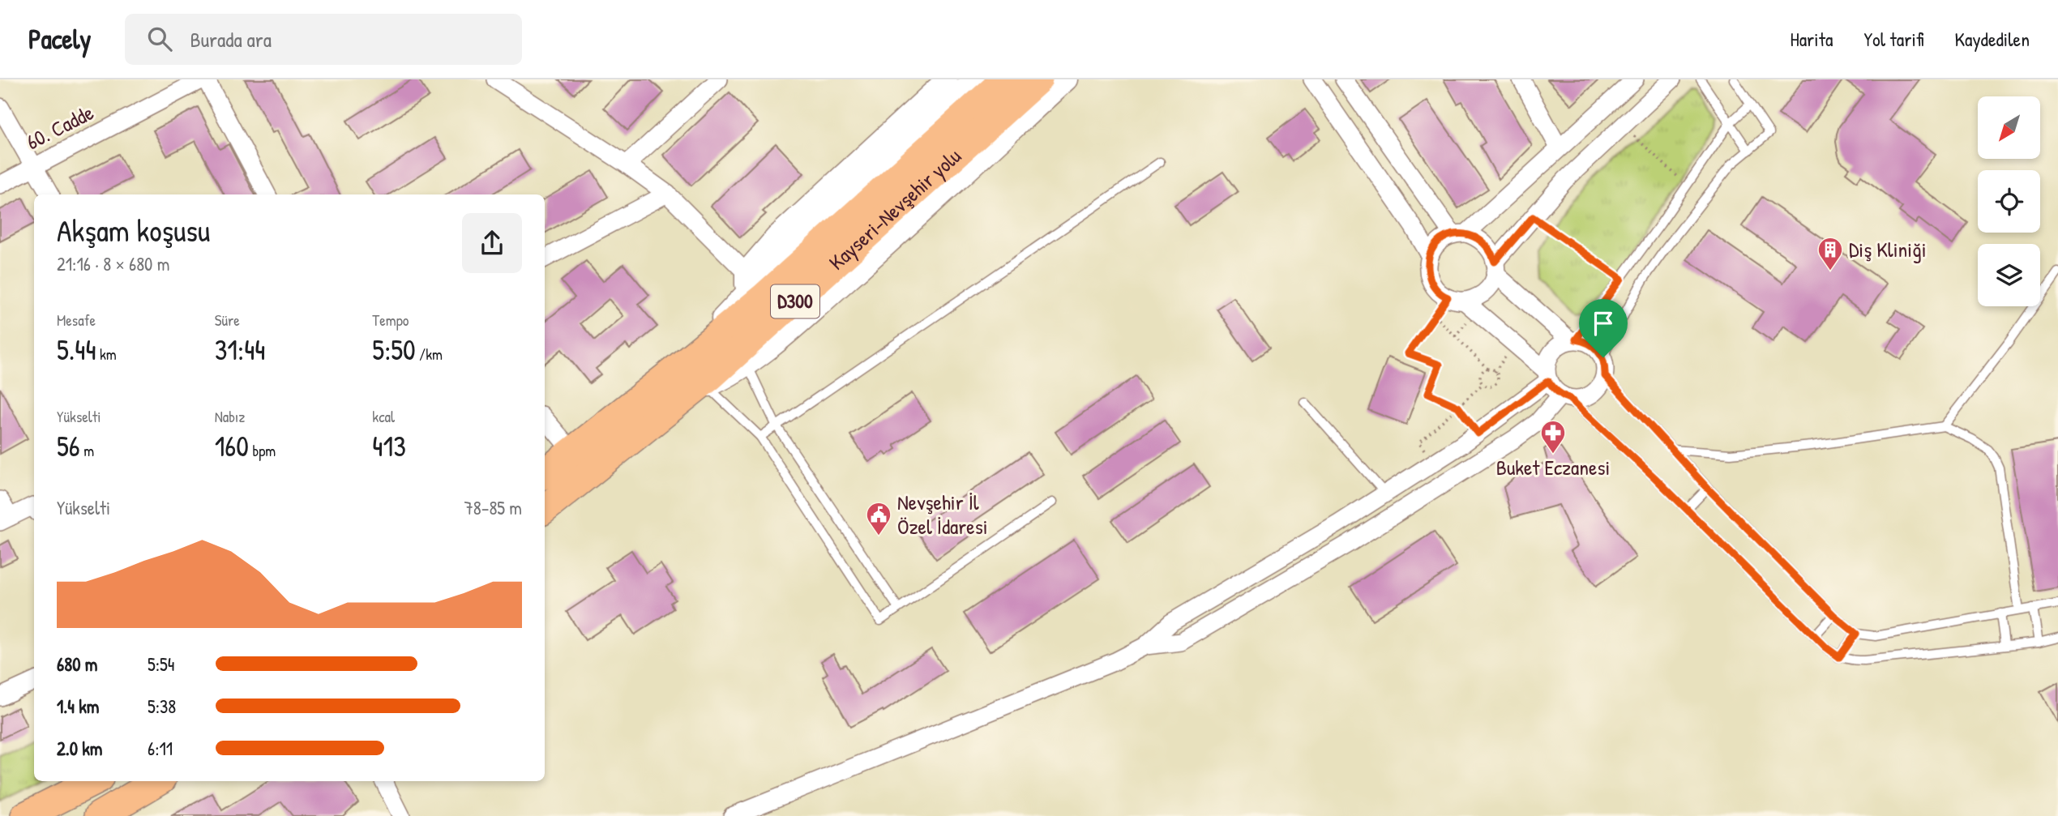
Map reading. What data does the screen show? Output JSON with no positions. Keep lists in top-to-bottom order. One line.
{"streets":{"highway":["Kayseri-Nevşehir yolu","D300"],"street":["60. Cadde"]},"places":{"building":["Diş Kliniği"],"pharmacy":["Buket Eczanesi"],"public building":["Nevşehir İl Özel İdaresi"]},"north":"bottom left","page":{"header":"Pacely","search":"Burada ara","nav":["Harita","Yol tarifi","Kaydedilen"],"heading":["Akşam koşusu","21:16 · 8 × 680 m"],"stats":[["Mesafe","5.44 km"],["Süre","31:44"],["Tempo","5:50 /km"],["Yükselti","56 m"],["Nabız","160 bpm"],["kcal","413"]],"chart":["Yükselti","78–85 m"],"list":[{"name":"680 m","note":"5:54"},{"name":"1.4 km","note":"5:38"},{"name":"2.0 km","note":"6:11"}]}}
